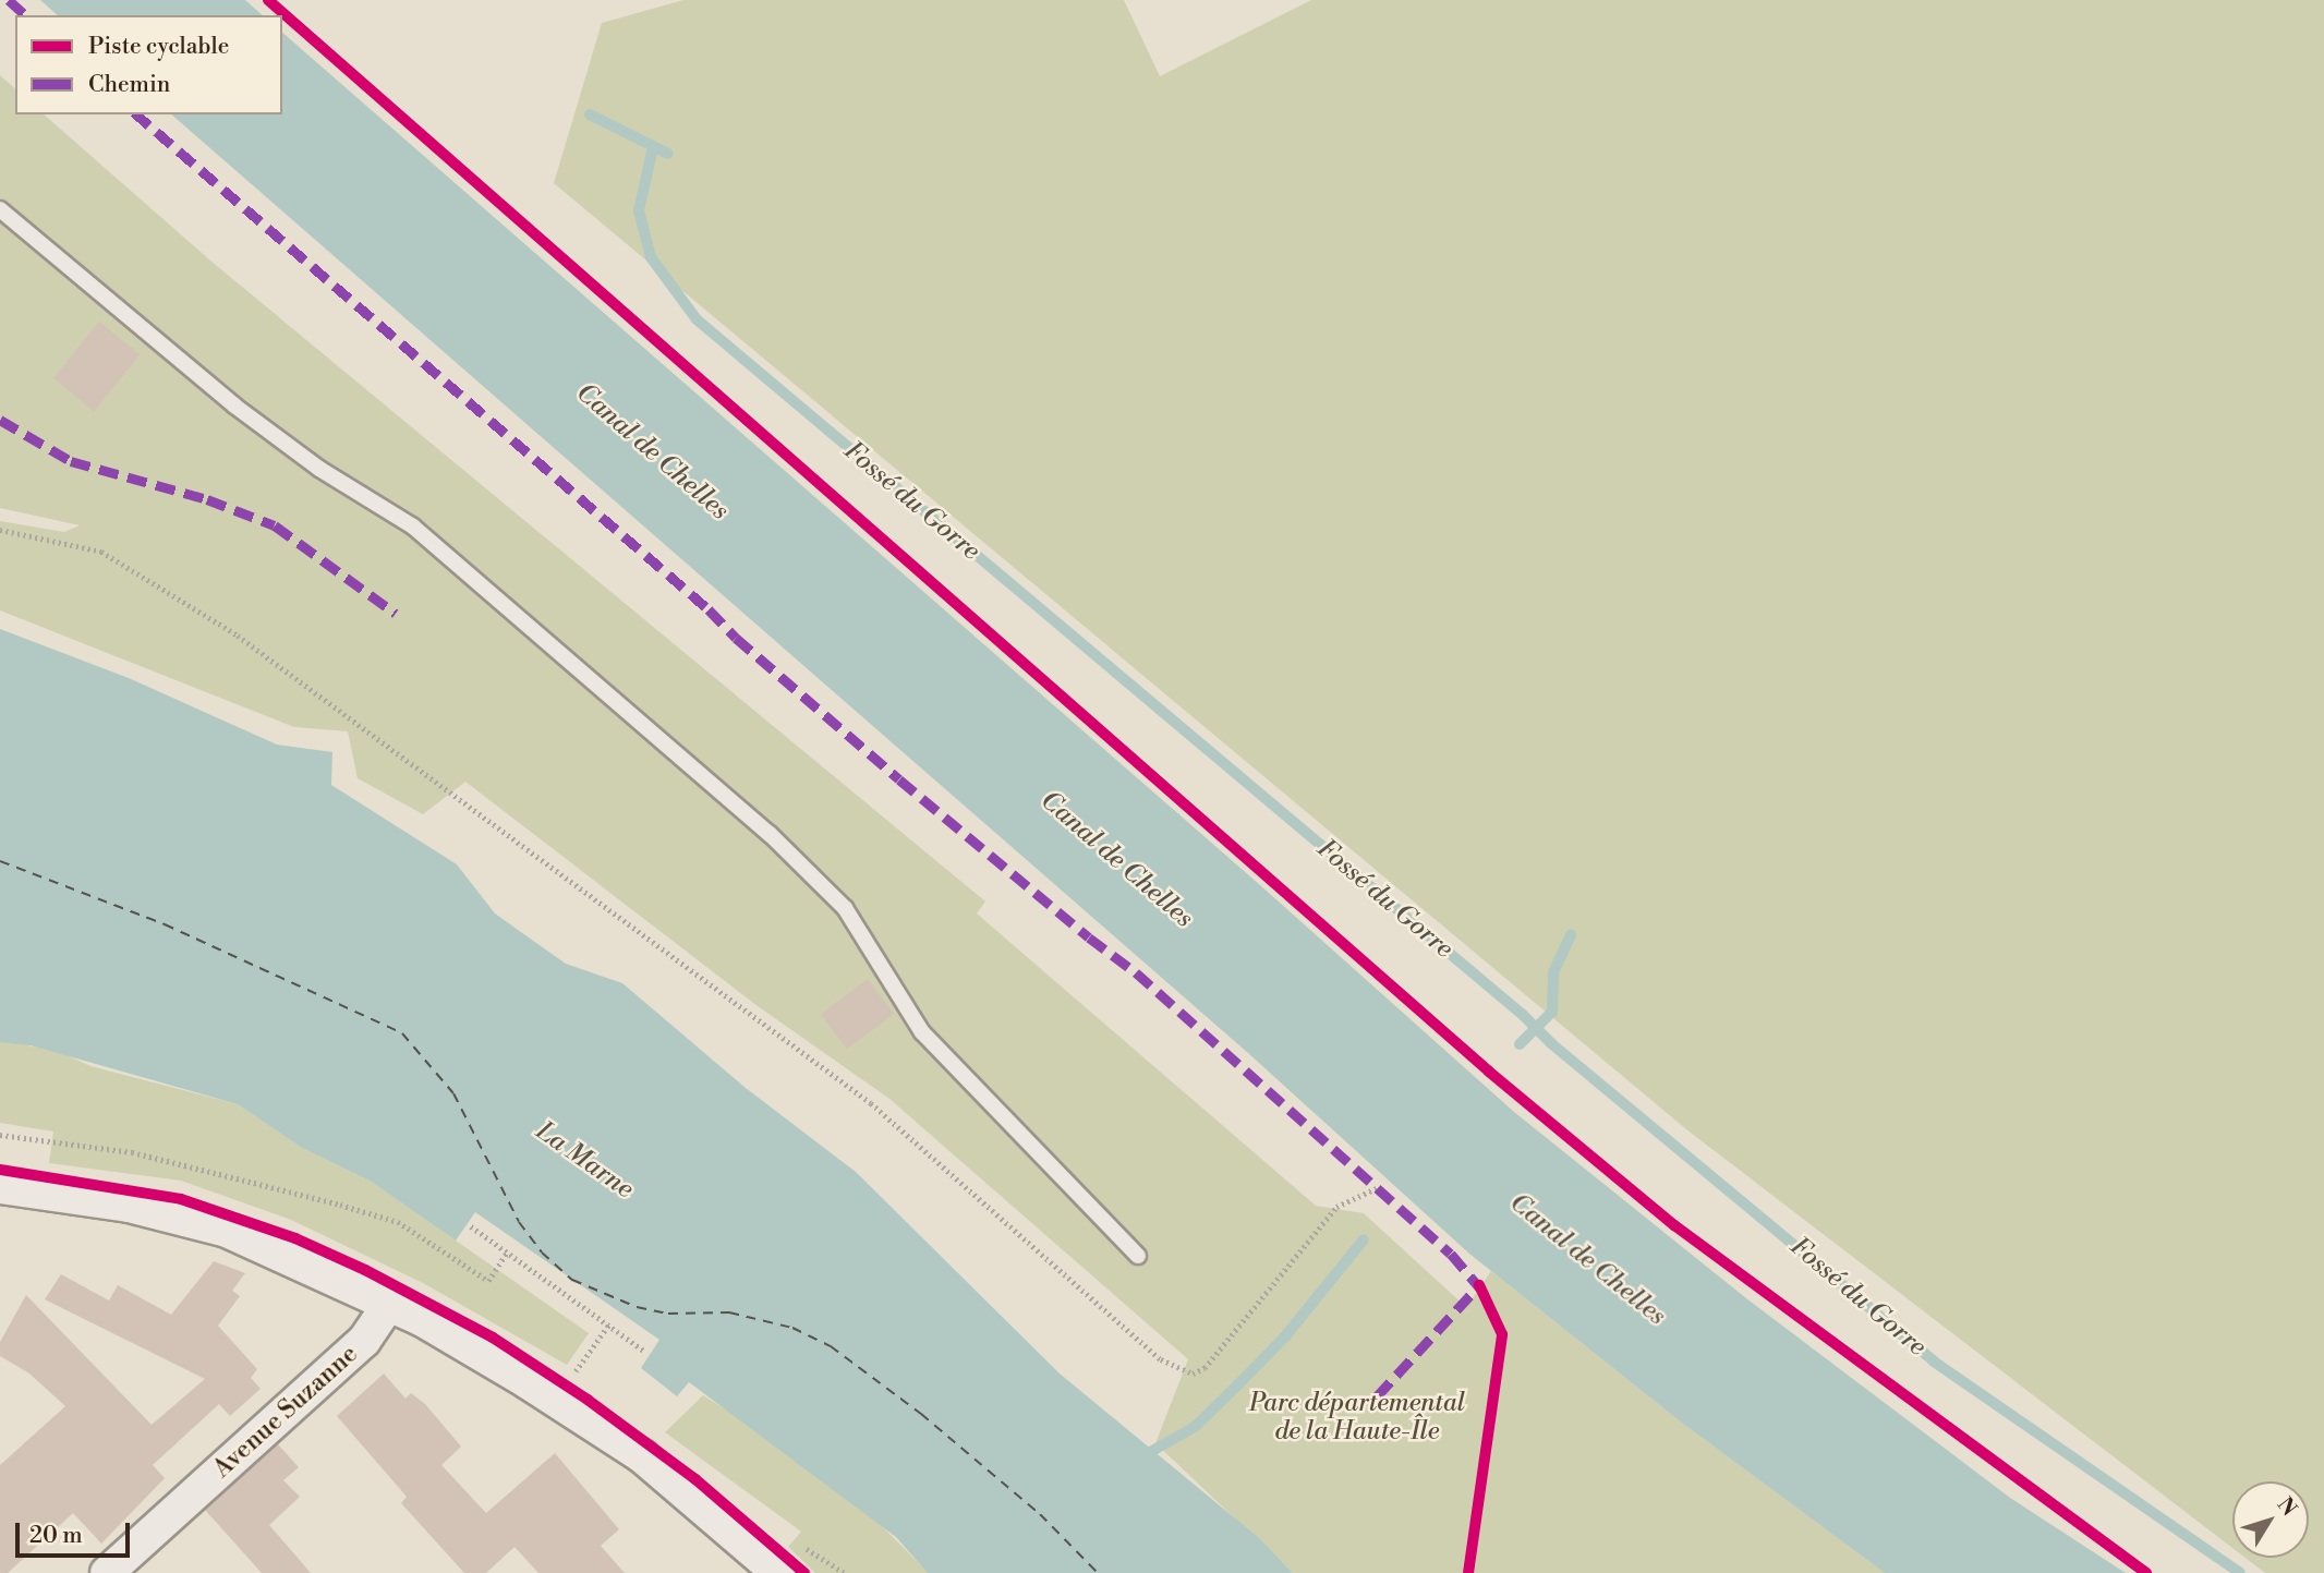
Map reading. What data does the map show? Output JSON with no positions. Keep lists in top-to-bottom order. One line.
{"streets":{"street":["Avenue Suzanne"]},"water":["Canal de Chelles","Fossé du Gorre","La Marne"],"parks":["Parc départemental de la Haute-Île"],"legend":["Piste cyclable","Chemin"],"scale_bar":"20 m","north":"top right"}
